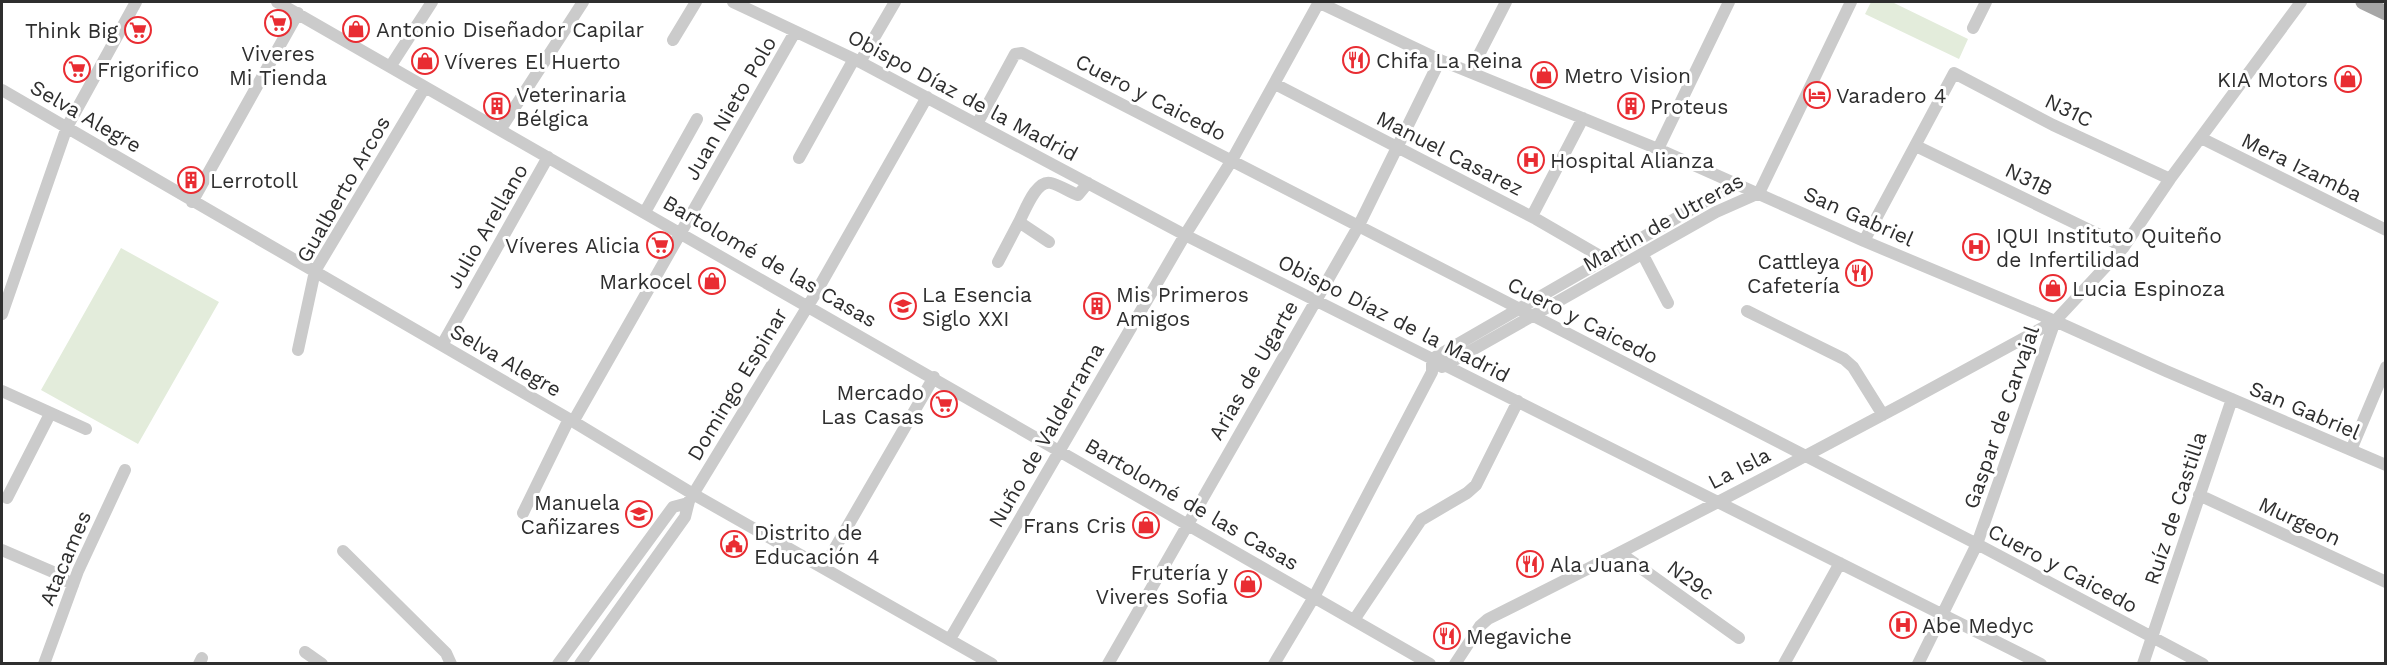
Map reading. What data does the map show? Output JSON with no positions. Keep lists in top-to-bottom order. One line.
{"streets":{"street":["Obispo Díaz de la Madrid","Cuero y Caicedo","Juan Nieto Polo","N31C","Selva Alegre","Manuel Casarez","Mera Izamba","N31B","Gualberto Arcos","San Gabriel","Martin de Utreras","Julio Arellano","Bartolomé de las Casas","Arias de Ugarte","Domingo Espinar","Gaspar de Carvajal","Nuño de Valderrama","La Isla","Ruíz de Castilla","Murgeon","Atacames","N29c"]},"crossings":[["Obispo Díaz de la Madrid","Cuero y Caicedo"],["Obispo Díaz de la Madrid","Juan Nieto Polo"],["Obispo Díaz de la Madrid","Martin de Utreras"],["Obispo Díaz de la Madrid","Arias de Ugarte"],["Obispo Díaz de la Madrid","Domingo Espinar"],["Obispo Díaz de la Madrid","Gaspar de Carvajal"],["Obispo Díaz de la Madrid","Nuño de Valderrama"],["Obispo Díaz de la Madrid","La Isla"],["Cuero y Caicedo","Martin de Utreras"],["Cuero y Caicedo","Arias de Ugarte"],["Cuero y Caicedo","Gaspar de Carvajal"],["Cuero y Caicedo","Nuño de Valderrama"],["Cuero y Caicedo","La Isla"],["Cuero y Caicedo","Ruíz de Castilla"],["Juan Nieto Polo","Selva Alegre"],["Juan Nieto Polo","Bartolomé de las Casas"],["N31C","N31B"],["N31C","Gaspar de Carvajal"],["Selva Alegre","Gualberto Arcos"],["Selva Alegre","Julio Arellano"],["Selva Alegre","Domingo Espinar"],["Selva Alegre","Nuño de Valderrama"],["Manuel Casarez","Martin de Utreras"],["Manuel Casarez","Arias de Ugarte"],["Manuel Casarez","Nuño de Valderrama"],["Mera Izamba","Gaspar de Carvajal"],["N31B","Gaspar de Carvajal"],["Gualberto Arcos","Bartolomé de las Casas"],["San Gabriel","Martin de Utreras"],["San Gabriel","Arias de Ugarte"],["San Gabriel","Gaspar de Carvajal"],["San Gabriel","Nuño de Valderrama"],["San Gabriel","La Isla"],["San Gabriel","Ruíz de Castilla"],["Julio Arellano","Bartolomé de las Casas"],["Bartolomé de las Casas","Arias de Ugarte"],["Bartolomé de las Casas","Domingo Espinar"],["Bartolomé de las Casas","Nuño de Valderrama"],["Gaspar de Carvajal","La Isla"],["La Isla","N29c"],["Ruíz de Castilla","Murgeon"]],"places":{"supermarket":["Viveres Mi Tienda","Think Big","Frigorifico","Víveres Alicia","Mercado Las Casas"],"shop":["Antonio Diseñador Capilar","Víveres El Huerto","Metro Vision","KIA Motors","Markocel","Lucia Espinoza","Frans Cris","Frutería y Viveres Sofia"],"restaurant":["Chifa La Reina","Cattleya Cafetería","Ala Juana","Megaviche"],"hotel":["Varadero 4"],"building":["Veterinaria Bélgica","Proteus","Lerrotoll","Mis Primeros Amigos"],"hospital":["Hospital Alianza","IQUI Instituto Quiteño de Infertilidad","Abe Medyc"],"school or university":["La Esencia Siglo XXI","Manuela Cañizares"],"public building":["Distrito de Educación 4"]}}
